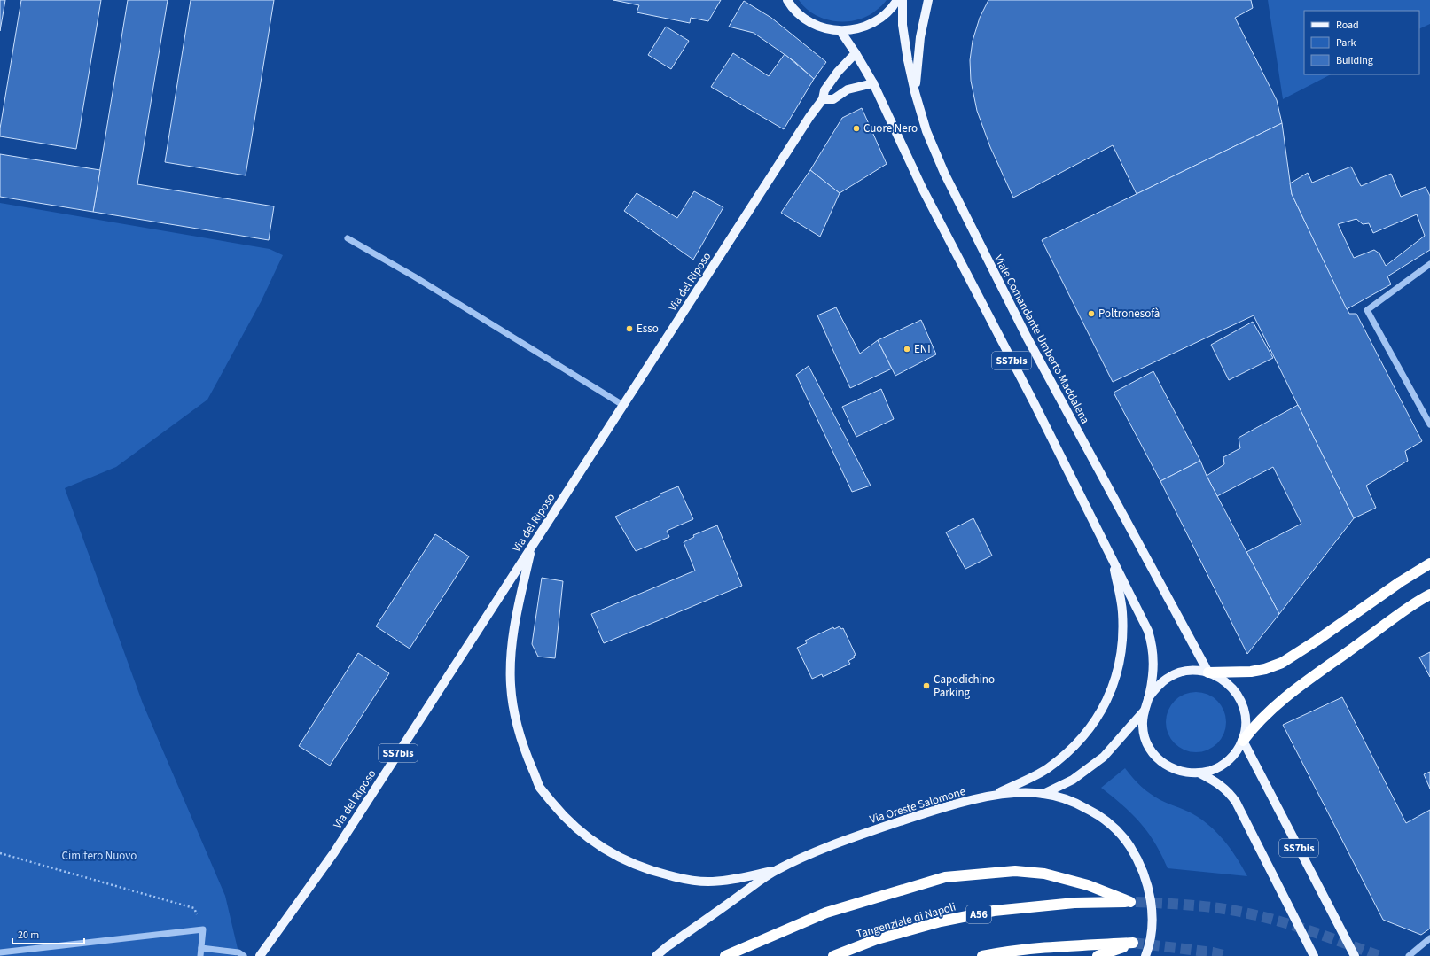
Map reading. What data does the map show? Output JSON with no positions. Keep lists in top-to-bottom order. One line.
{"streets":{"highway":["A56","Tangenziale di Napoli"],"main road":["Via del Riposo","Viale Comandante Umberto Maddalena","SS7bis","Via Oreste Salomone"]},"crossings":[["Via del Riposo","SS7bis"],["Viale Comandante Umberto Maddalena","SS7bis"]],"parks":["Cimitero Nuovo"],"places":["Cuore Nero","Poltronesofà","Esso","ENI","Capodichino Parking"],"legend":["Road","Park","Building"],"scale_bar":"20 m"}
